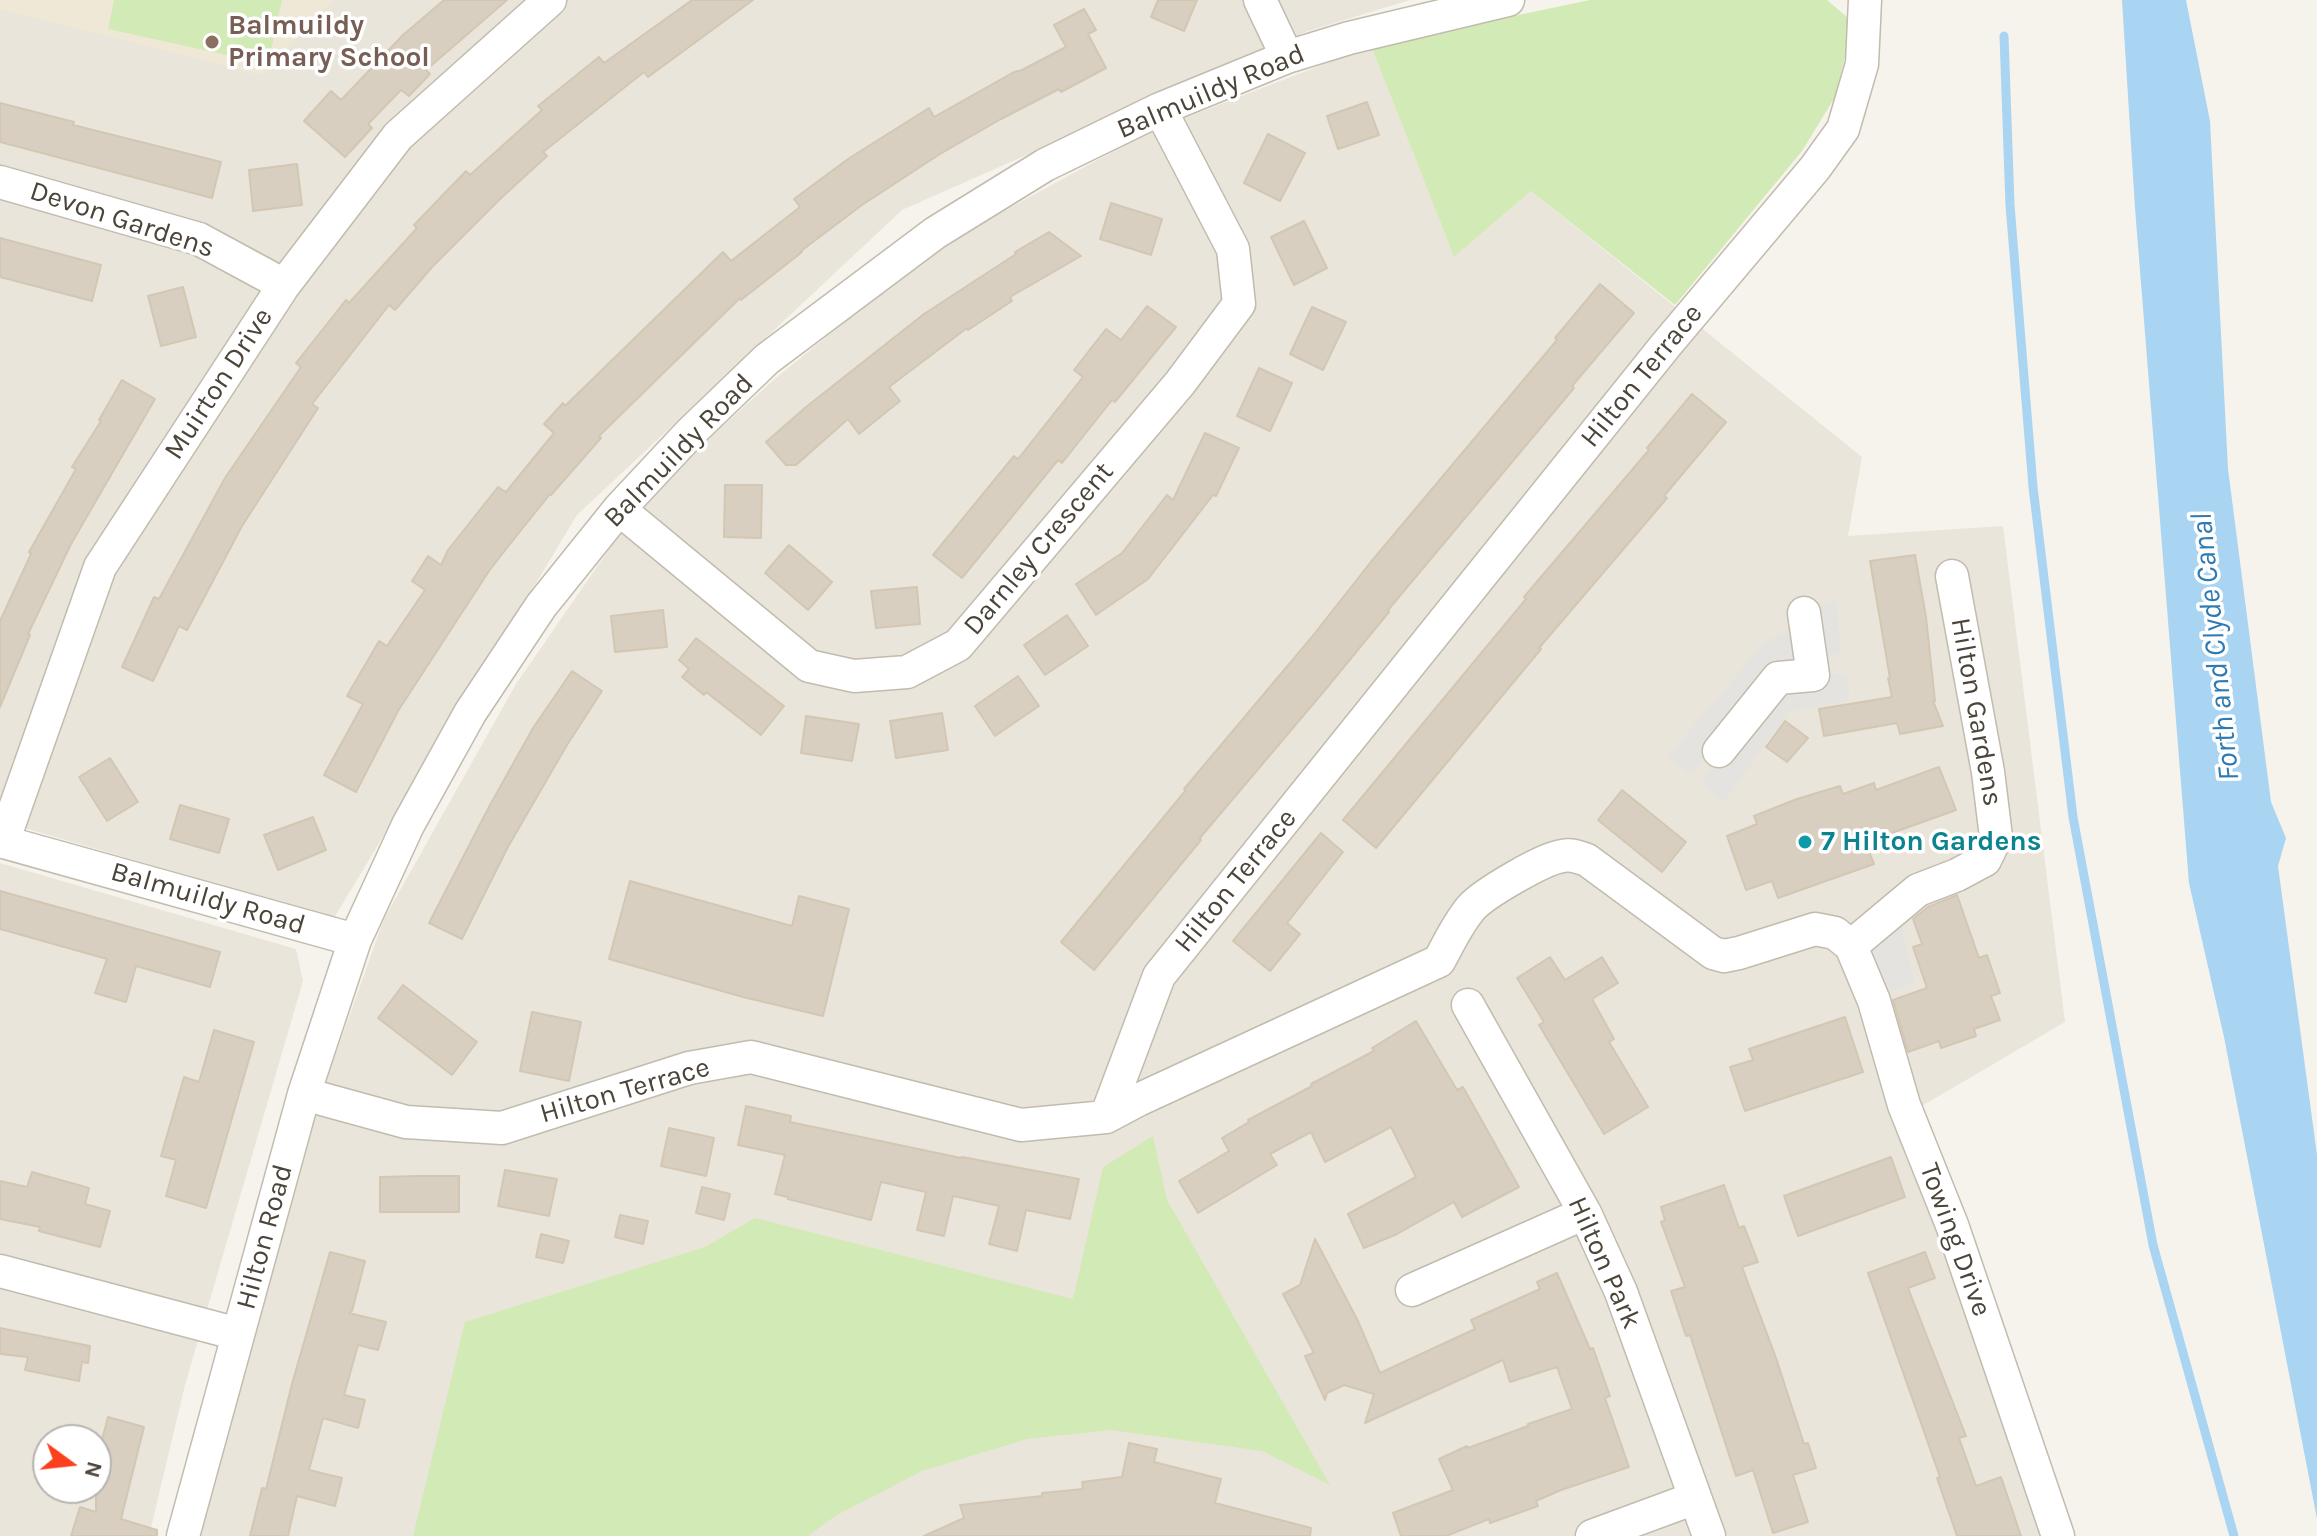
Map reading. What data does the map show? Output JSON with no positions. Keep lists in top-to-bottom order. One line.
{"streets":{"street":["Balmuildy Road","Devon Gardens","Hilton Terrace","Muirton Drive","Darnley Crescent","Hilton Gardens","Hilton Road","Towing Drive","Hilton Park"]},"crossings":[["Balmuildy Road","Muirton Drive"],["Balmuildy Road","Darnley Crescent"],["Balmuildy Road","Hilton Road"],["Devon Gardens","Muirton Drive"],["Hilton Terrace","Hilton Road"],["Hilton Gardens","Towing Drive"]],"water":["Forth and Clyde Canal"],"places":["Balmuildy Primary School","7 Hilton Gardens"],"north":"right"}
